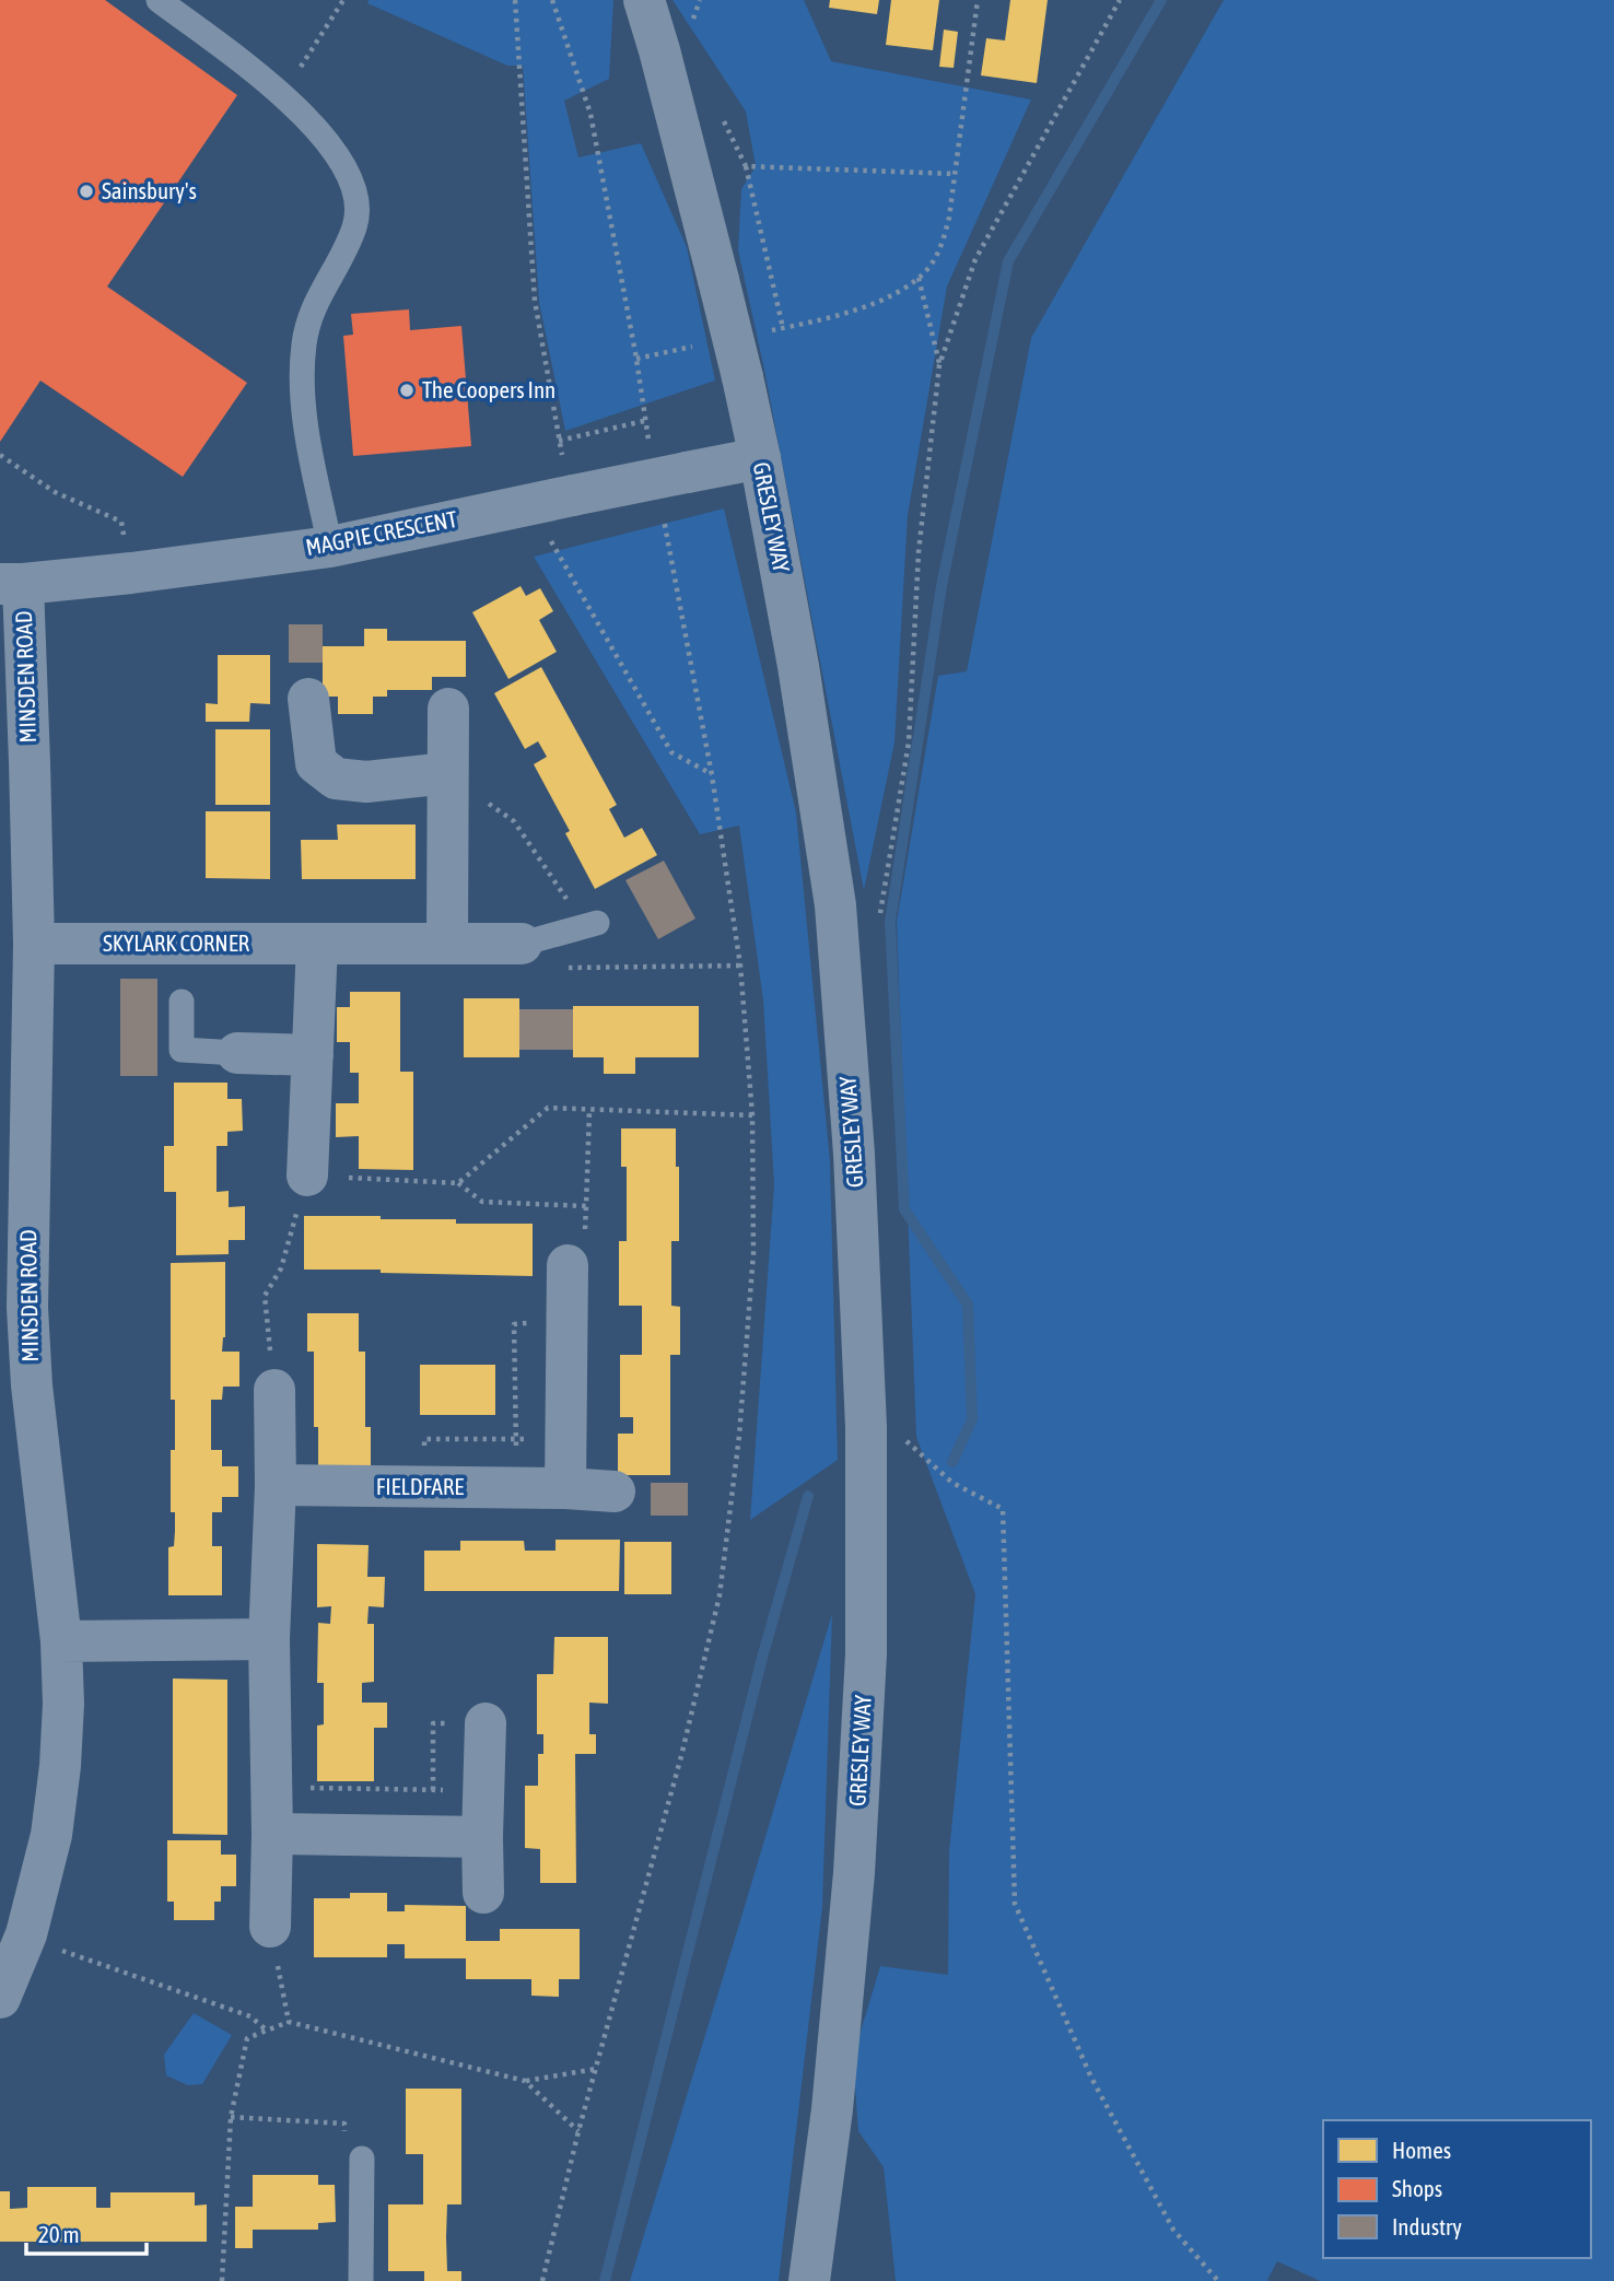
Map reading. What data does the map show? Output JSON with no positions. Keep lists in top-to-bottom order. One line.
{"streets":{"street":["GRESLEY WAY","MAGPIE CRESCENT","MINSDEN ROAD","SKYLARK CORNER","FIELDFARE"]},"crossings":[["GRESLEY WAY","MAGPIE CRESCENT"],["MAGPIE CRESCENT","MINSDEN ROAD"],["MINSDEN ROAD","SKYLARK CORNER"]],"places":["Sainsbury's","The Coopers Inn"],"legend":["Homes","Shops","Industry"],"scale_bar":"20 m"}
